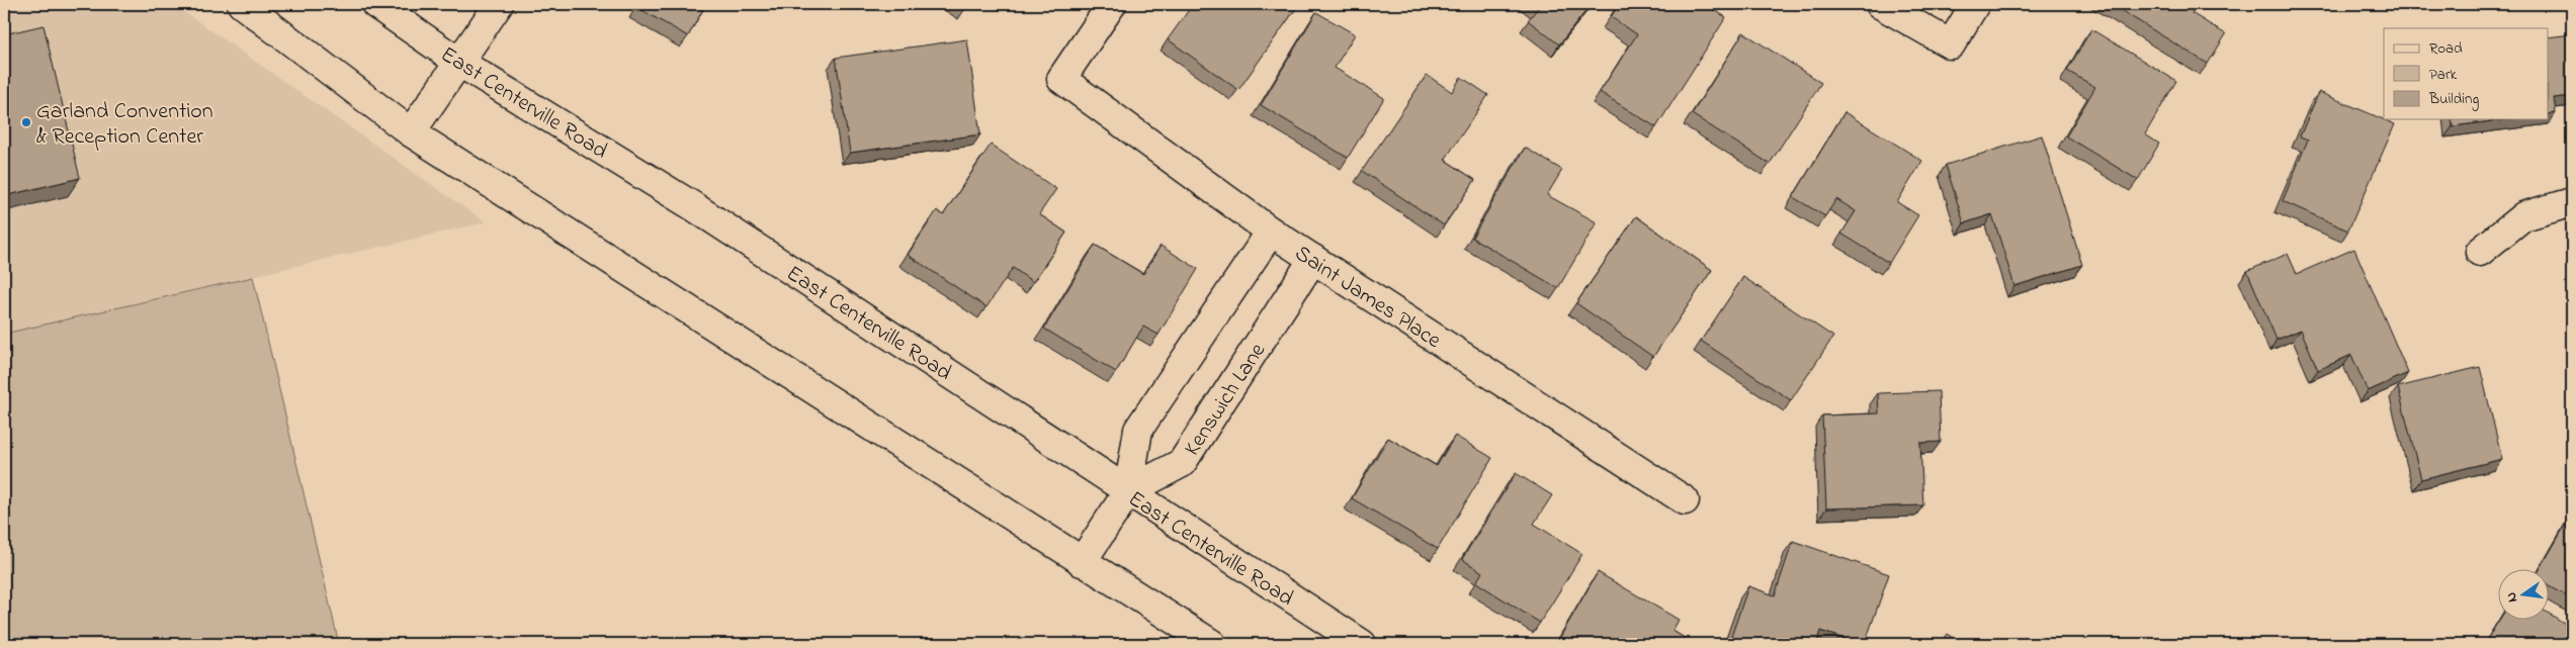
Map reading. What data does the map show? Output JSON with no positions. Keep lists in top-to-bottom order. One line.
{"streets":{"main road":["East Centerville Road","Saint James Place","Kenswich Lane"]},"crossings":[["East Centerville Road","Kenswich Lane"],["Saint James Place","Kenswich Lane"]],"places":["Garland Convention & Reception Center"],"legend":["Road","Park","Building"],"north":"left"}
